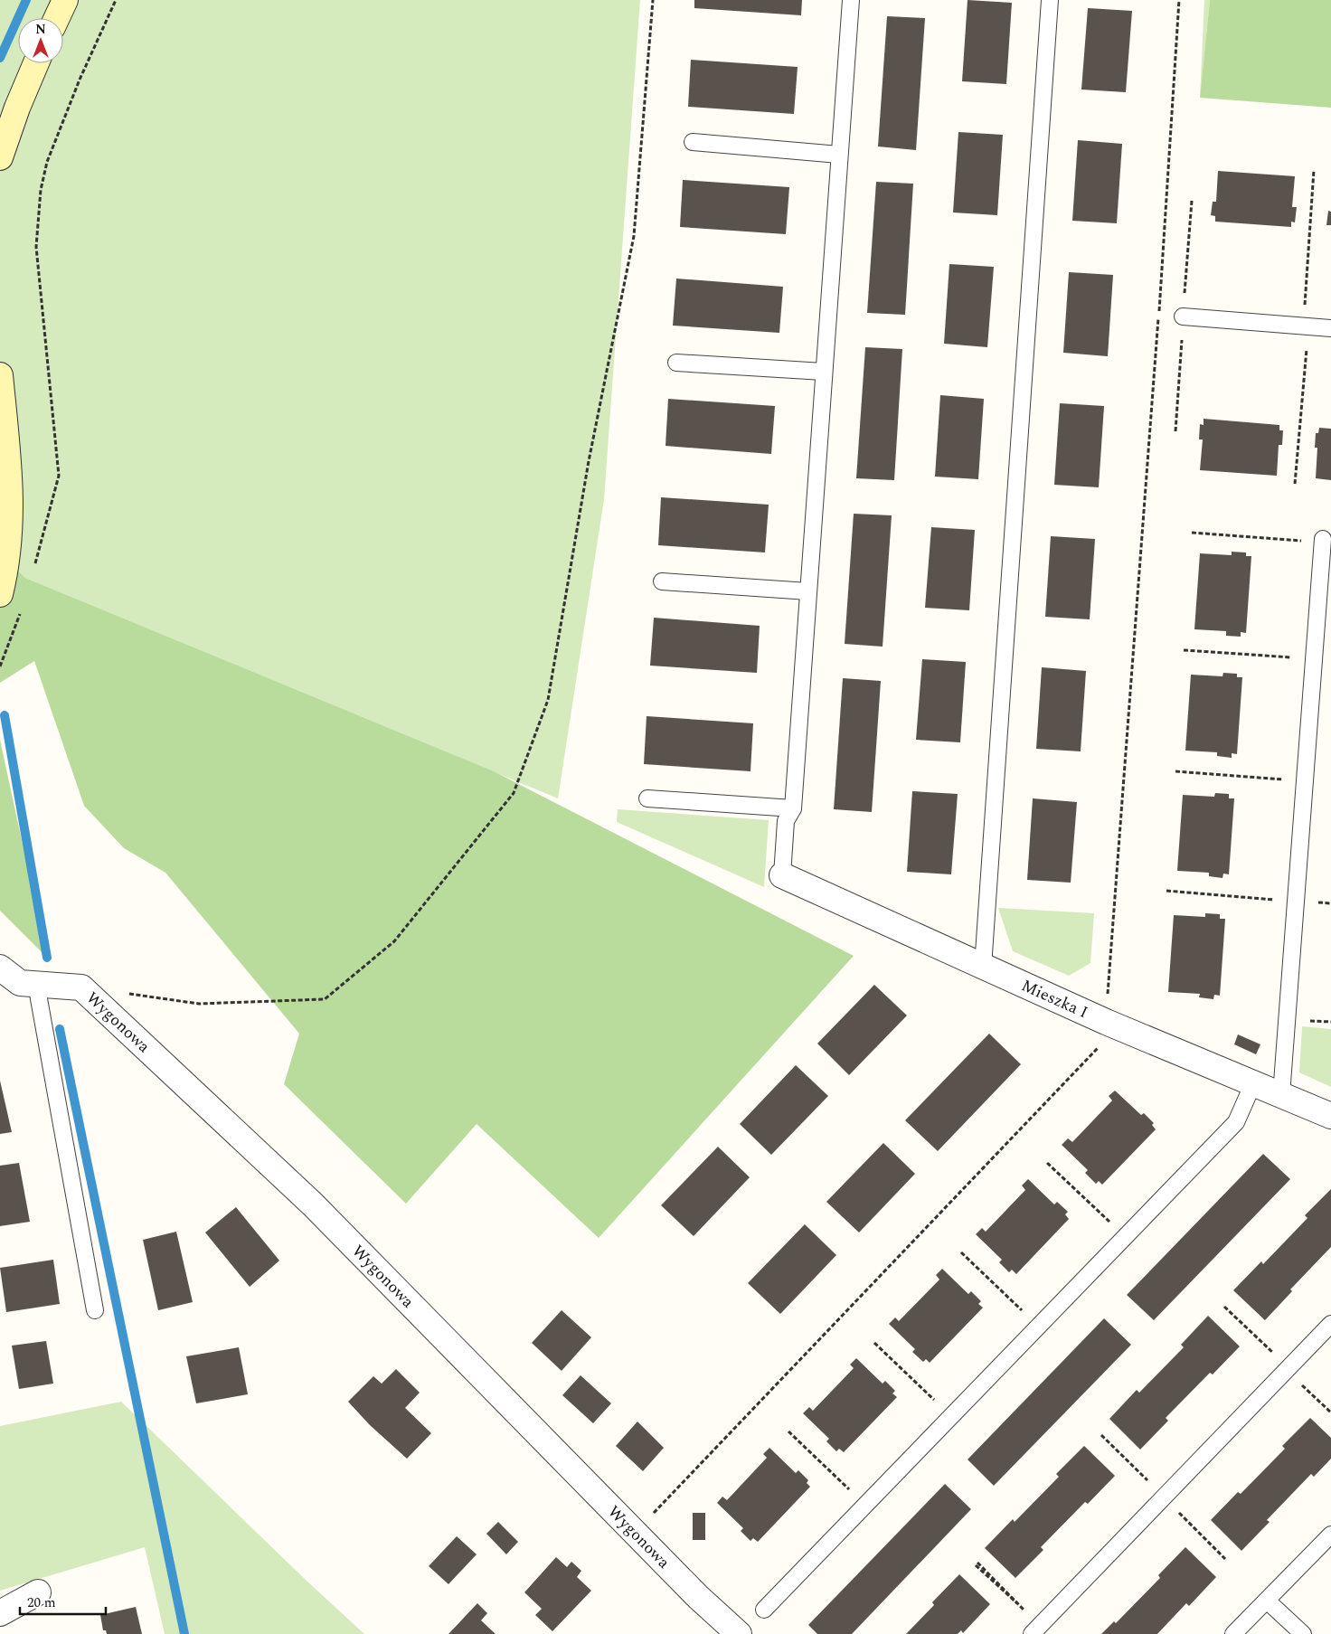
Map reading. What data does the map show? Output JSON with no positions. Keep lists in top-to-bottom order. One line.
{"streets":{"street":["Mieszka I","Wygonowa"]},"scale_bar":"20 m","north":"top"}
